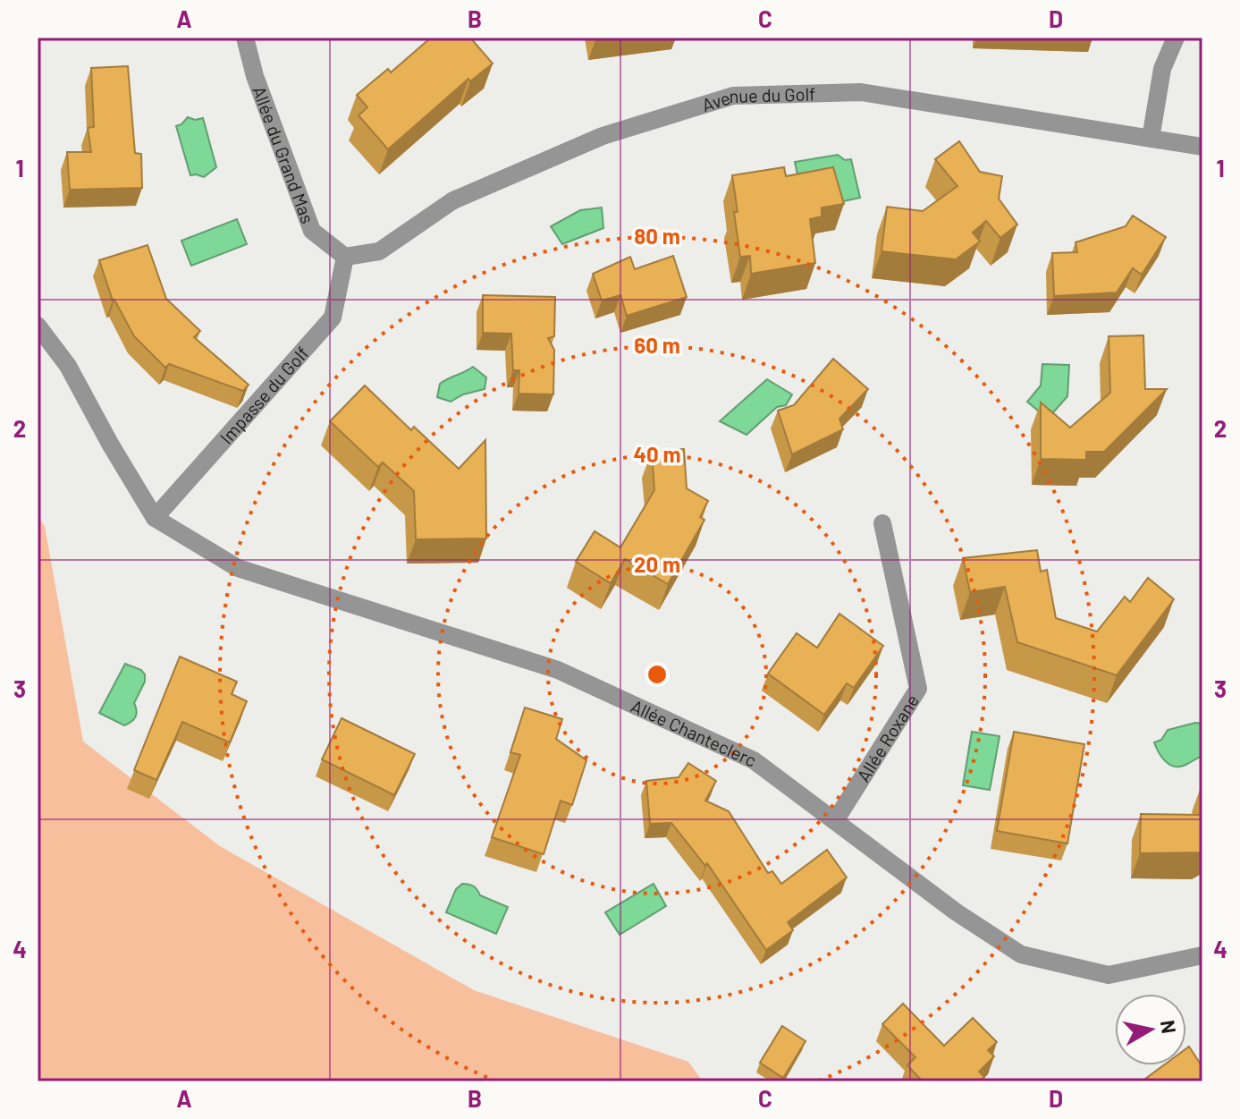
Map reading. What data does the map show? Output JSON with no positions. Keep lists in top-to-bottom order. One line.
{"streets":{"street":["Avenue du Golf","Allée du Grand Mas","Impasse du Golf","Allée Chanteclerc","Allée Roxane"]},"crossings":[["Avenue du Golf","Allée du Grand Mas"],["Avenue du Golf","Impasse du Golf"],["Allée du Grand Mas","Impasse du Golf"],["Impasse du Golf","Allée Chanteclerc"],["Allée Chanteclerc","Allée Roxane"]],"north":"right","grid":{"columns":["A","B","C","D"],"rows":["1","2","3","4"]},"rings":["80 m","60 m","40 m","20 m"]}
